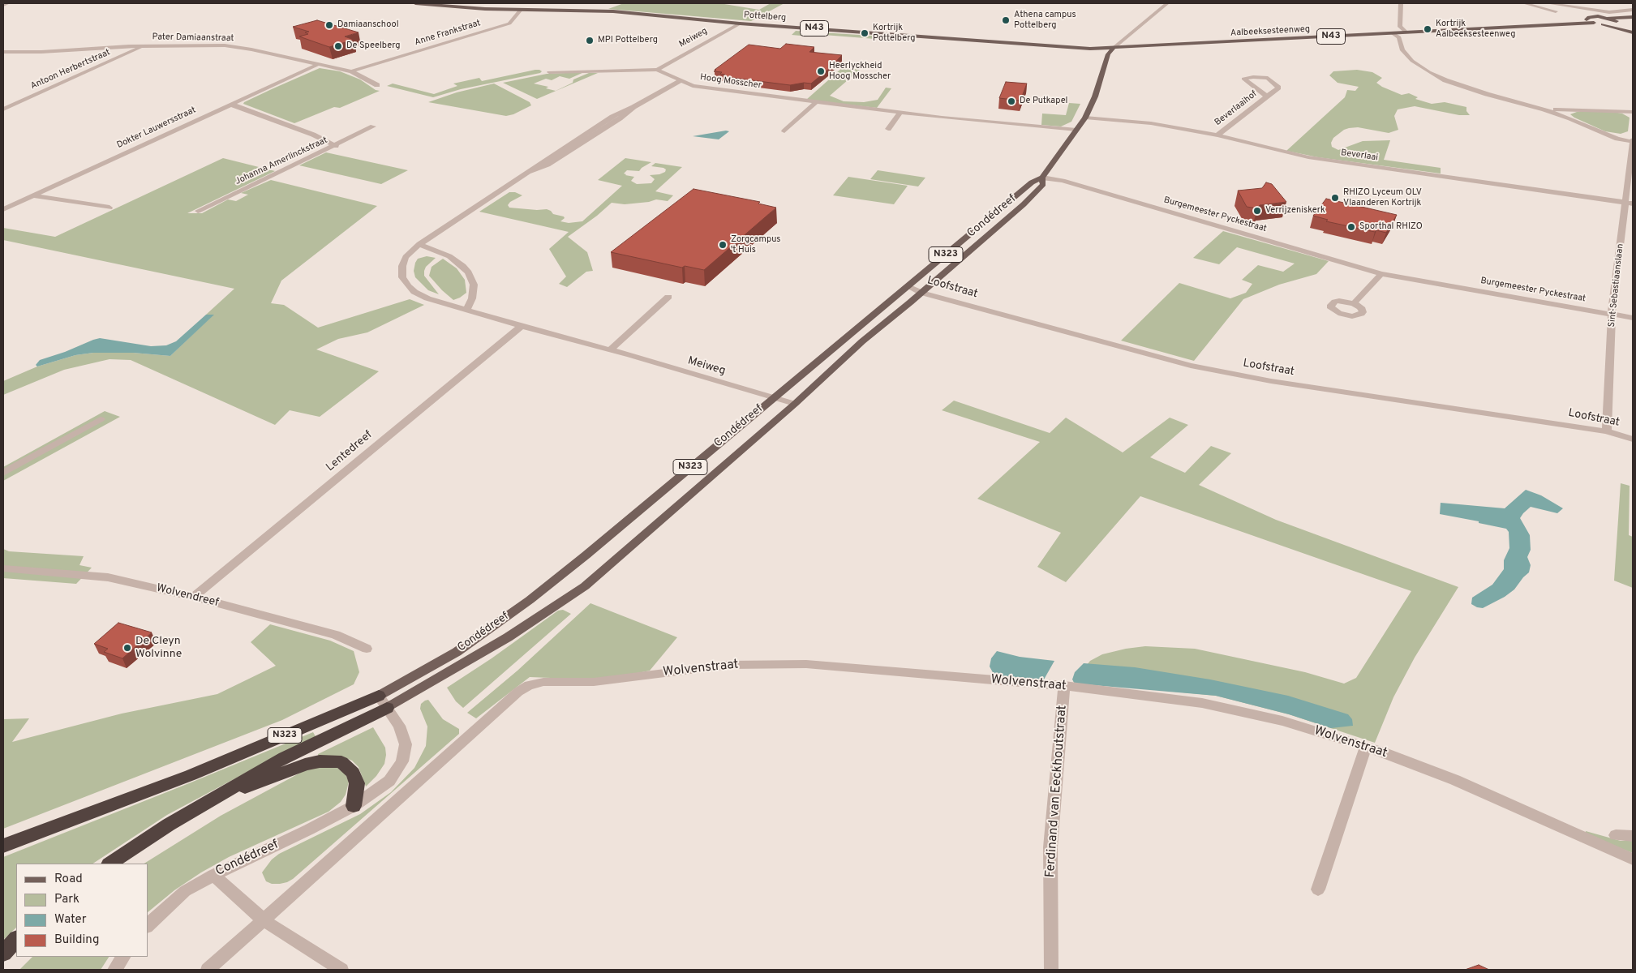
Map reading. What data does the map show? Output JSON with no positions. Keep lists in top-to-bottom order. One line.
{"streets":{"highway":["N323"],"main road":["Pottelberg","N43","Aalbeeksesteenweg","Condédreef"],"street":["Anne Frankstraat","Pater Damiaanstraat","Meiweg","Antoon Herbertstraat","Hoog Mosscher","Beverlaaihof","Dokter Lauwersstraat","Beverlaai","Johanna Amerlinckstraat","Burgemeester Pyckestraat","Sint-Sebastiaanslaan","Loofstraat","Lentedreef","Wolvendreef","Wolvenstraat","Ferdinand van Eeckhoutstraat"]},"crossings":[["Pottelberg","Aalbeeksesteenweg"],["Pottelberg","Anne Frankstraat"],["Pottelberg","Meiweg"],["Pottelberg","Condédreef"],["Aalbeeksesteenweg","Condédreef"],["Anne Frankstraat","Pater Damiaanstraat"],["Pater Damiaanstraat","Antoon Herbertstraat"],["Pater Damiaanstraat","Dokter Lauwersstraat"],["Meiweg","Hoog Mosscher"],["Meiweg","Condédreef"],["Meiweg","Lentedreef"],["Hoog Mosscher","Condédreef"],["Beverlaaihof","Beverlaai"],["Beverlaai","Condédreef"],["Beverlaai","Sint-Sebastiaanslaan"],["Burgemeester Pyckestraat","Condédreef"],["Burgemeester Pyckestraat","Sint-Sebastiaanslaan"],["Condédreef","N323"],["Condédreef","Loofstraat"],["Sint-Sebastiaanslaan","Loofstraat"],["Lentedreef","Wolvendreef"],["Wolvenstraat","Ferdinand van Eeckhoutstraat"]],"places":["Athena campus Pottelberg","Damiaanschool","Kortrijk Aalbeeksesteenweg","Kortrijk Pottelberg","MPI Pottelberg","De Speelberg","Heerlyckheid Hoog Mosscher","De Putkapel","RHIZO Lyceum OLV Vlaanderen Kortrijk","Verrijzeniskerk","Sporthal RHIZO","Zorgcampus 't Huis","De Cleyn Wolvinne"],"legend":["Road","Park","Water","Building"]}
